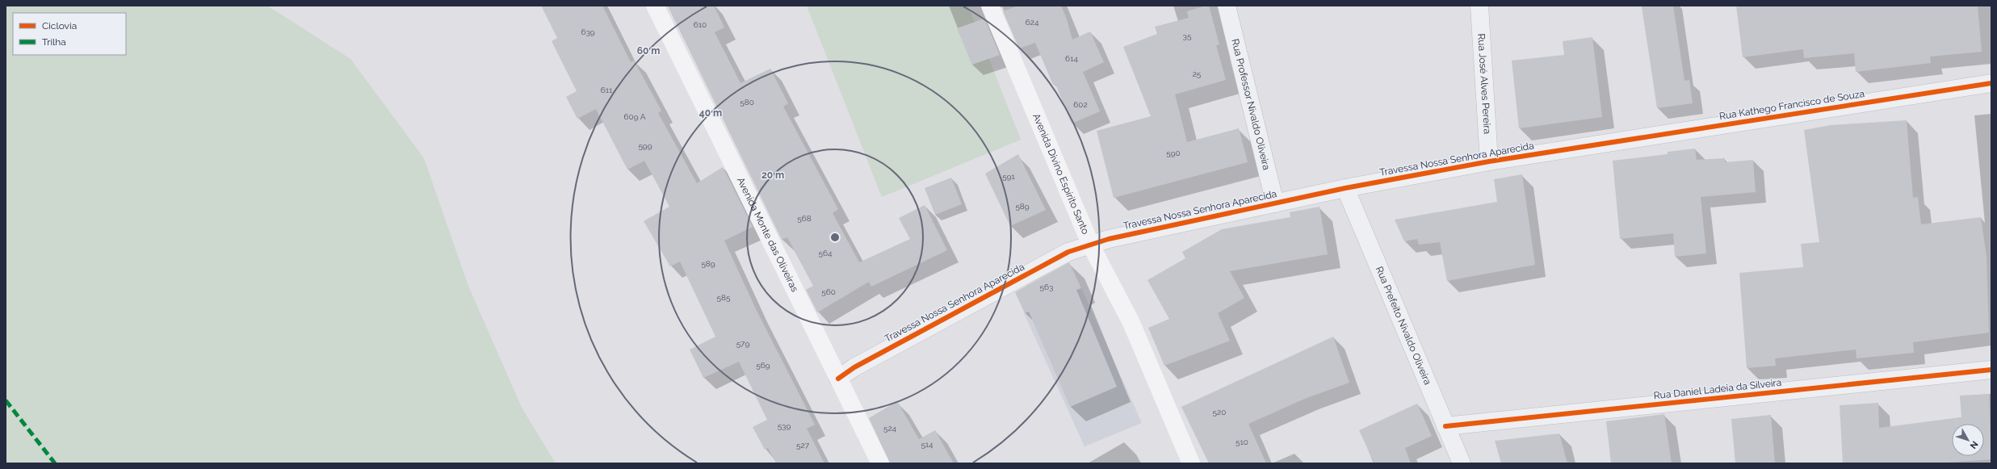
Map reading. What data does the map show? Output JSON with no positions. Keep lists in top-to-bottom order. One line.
{"streets":{"main road":["Avenida Divino Espírito Santo","Avenida Monte das Oliveiras"],"street":["Rua José Alves Pereira","Rua Professor Nivaldo Oliveira","Rua Kathego Francisco de Souza","Travessa Nossa Senhora Aparecida","Rua Prefeito Nivaldo Oliveira","Rua Daniel Ladeia da Silveira"]},"crossings":[["Rua José Alves Pereira","Travessa Nossa Senhora Aparecida"],["Rua Professor Nivaldo Oliveira","Travessa Nossa Senhora Aparecida"],["Rua Kathego Francisco de Souza","Travessa Nossa Senhora Aparecida"],["Travessa Nossa Senhora Aparecida","Avenida Divino Espírito Santo"],["Travessa Nossa Senhora Aparecida","Avenida Monte das Oliveiras"],["Travessa Nossa Senhora Aparecida","Rua Prefeito Nivaldo Oliveira"],["Rua Prefeito Nivaldo Oliveira","Rua Daniel Ladeia da Silveira"]],"house_numbers":["624","610","639","35","614","25","611","580","602","609 A","599","590","591","589","568","564","589","563","560","585","579","569","520","539","524","510","514","527"],"legend":["Ciclovia","Trilha"],"north":"bottom right","rings":["60 m","40 m","20 m"]}
